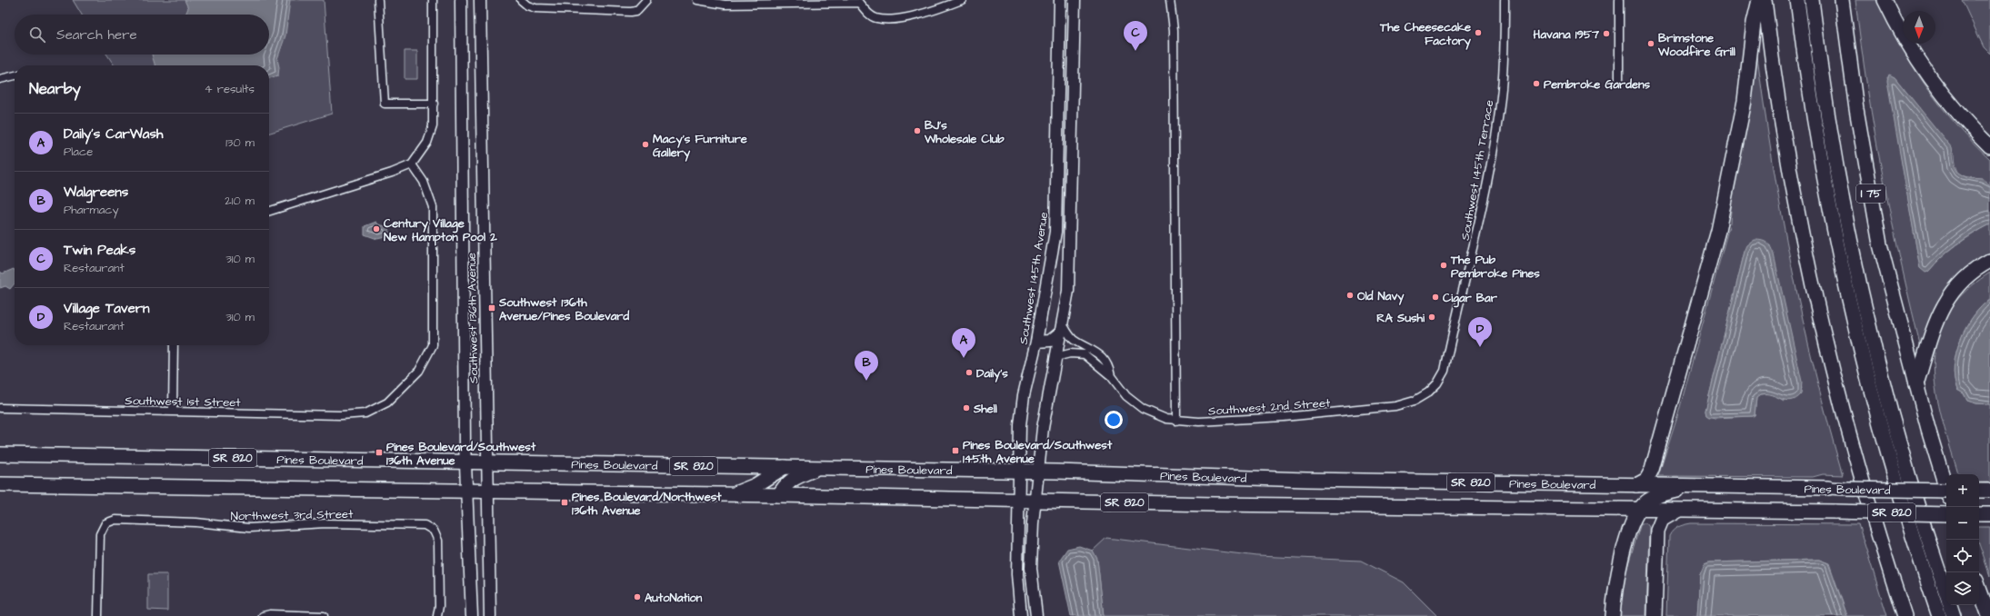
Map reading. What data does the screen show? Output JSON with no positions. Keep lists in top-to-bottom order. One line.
{"streets":{"highway":["I 75","SR 820","Pines Boulevard"],"street":["Southwest 145th Terrace","Southwest 145th Avenue","Southwest 136th Avenue","Southwest 1st Street","Southwest 2nd Street","Northwest 3rd Street"]},"crossings":[["Southwest 145th Terrace","Southwest 2nd Street"],["Southwest 145th Avenue","Pines Boulevard"],["Southwest 136th Avenue","Pines Boulevard"]],"places":{"other":["The Cheesecake Factory","Havana 1957","Brimstone Woodfire Grill","Pembroke Gardens","BJ's Wholesale Club","Macy's Furniture Gallery","Century Village New Hampton Pool 2","The Pub Pembroke Pines","Old Navy","Cigar Bar","RA Sushi","Daily's","Shell","AutoNation"],"transit":["Southwest 136th Avenue/Pines Boulevard","Pines Boulevard/Southwest 145th Avenue","Pines Boulevard/Southwest 136th Avenue","Pines Boulevard/Northwest 136th Avenue"]},"north":"bottom","page":{"search":"Search here","pins":["C","D","A","B"],"heading":["Nearby","4 results"],"list":[{"mark":"A","name":"Daily's CarWash","note":"Place","value":"130 m"},{"mark":"B","name":"Walgreens","note":"Pharmacy","value":"210 m"},{"mark":"C","name":"Twin Peaks","note":"Restaurant","value":"310 m"},{"mark":"D","name":"Village Tavern","note":"Restaurant","value":"310 m"}],"map_buttons":["+","−"]}}
